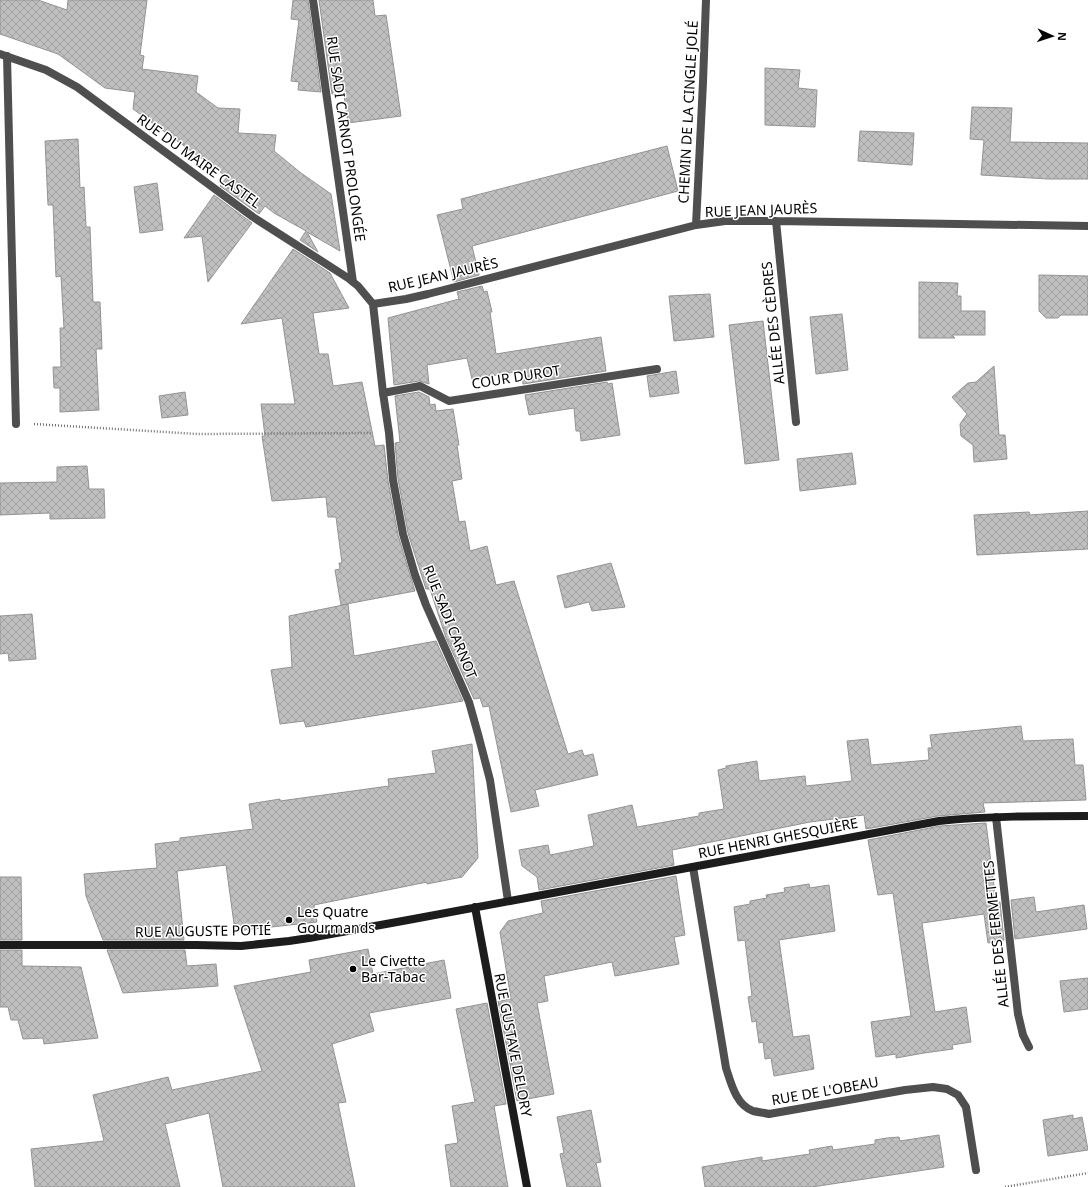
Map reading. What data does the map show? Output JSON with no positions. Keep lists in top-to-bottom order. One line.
{"streets":{"street":["CHEMIN DE LA CINGLE JOLÉ","RUE SADI CARNOT PROLONGÉE","RUE DU MAIRE CASTEL","RUE JEAN JAURÈS","ALLÉE DES CÈDRES","COUR DUROT","RUE SADI CARNOT","RUE HENRI GHESQUIÈRE","RUE AUGUSTE POTIÉ","ALLÉE DES FERMETTES","RUE GUSTAVE DELORY","RUE DE L'OBEAU"]},"crossings":[["CHEMIN DE LA CINGLE JOLÉ","RUE JEAN JAURÈS"],["RUE SADI CARNOT PROLONGÉE","RUE DU MAIRE CASTEL"],["RUE DU MAIRE CASTEL","RUE JEAN JAURÈS"],["RUE DU MAIRE CASTEL","RUE SADI CARNOT"],["RUE JEAN JAURÈS","ALLÉE DES CÈDRES"],["RUE JEAN JAURÈS","RUE SADI CARNOT"],["COUR DUROT","RUE SADI CARNOT"],["RUE SADI CARNOT","RUE HENRI GHESQUIÈRE"],["RUE HENRI GHESQUIÈRE","RUE AUGUSTE POTIÉ"],["RUE HENRI GHESQUIÈRE","ALLÉE DES FERMETTES"],["RUE HENRI GHESQUIÈRE","RUE GUSTAVE DELORY"],["RUE HENRI GHESQUIÈRE","RUE DE L'OBEAU"],["RUE AUGUSTE POTIÉ","RUE GUSTAVE DELORY"]],"places":["Les Quatre Gourmands","Le Civette Bar-Tabac"],"north":"right"}
